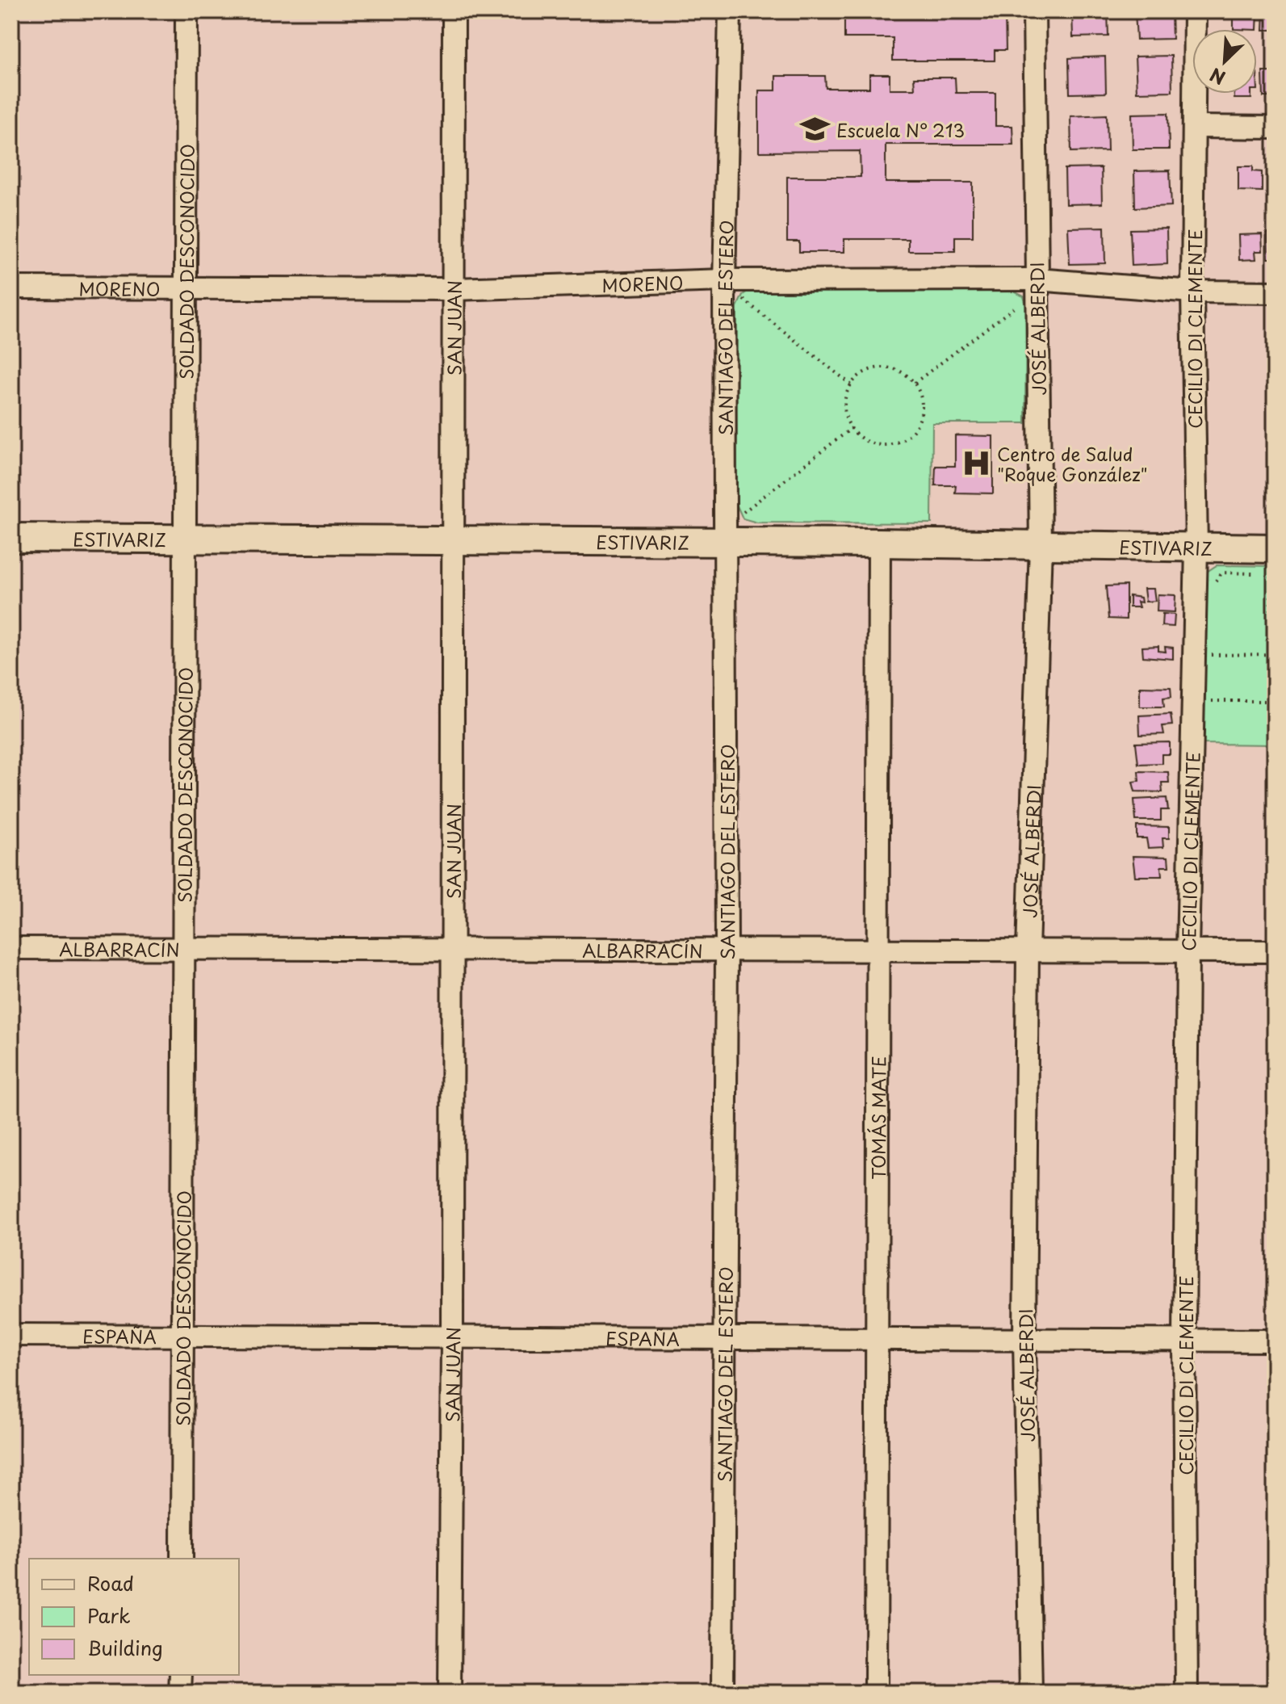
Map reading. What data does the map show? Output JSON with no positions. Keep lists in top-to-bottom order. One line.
{"streets":{"street":["SOLDADO DESCONOCIDO","MORENO","SAN JUAN","SANTIAGO DEL ESTERO","JOSÉ ALBERDI","CECILIO DI CLEMENTE","ESTIVARIZ","ALBARRACÍN","TOMÁS MATE","ESPAÑA"]},"crossings":[["SOLDADO DESCONOCIDO","MORENO"],["SOLDADO DESCONOCIDO","ESTIVARIZ"],["SOLDADO DESCONOCIDO","ALBARRACÍN"],["SOLDADO DESCONOCIDO","ESPAÑA"],["MORENO","SAN JUAN"],["MORENO","SANTIAGO DEL ESTERO"],["MORENO","JOSÉ ALBERDI"],["MORENO","CECILIO DI CLEMENTE"],["SAN JUAN","ESTIVARIZ"],["SAN JUAN","ALBARRACÍN"],["SAN JUAN","ESPAÑA"],["SANTIAGO DEL ESTERO","ESTIVARIZ"],["SANTIAGO DEL ESTERO","ALBARRACÍN"],["SANTIAGO DEL ESTERO","ESPAÑA"],["JOSÉ ALBERDI","ESTIVARIZ"],["JOSÉ ALBERDI","ALBARRACÍN"],["JOSÉ ALBERDI","ESPAÑA"],["CECILIO DI CLEMENTE","ESTIVARIZ"],["CECILIO DI CLEMENTE","ALBARRACÍN"],["CECILIO DI CLEMENTE","ESPAÑA"],["ESTIVARIZ","TOMÁS MATE"],["ALBARRACÍN","TOMÁS MATE"],["TOMÁS MATE","ESPAÑA"]],"places":{"school or university":["Escuela N° 213"],"hospital":["Centro de Salud \"Roque González\""]},"legend":["Road","Park","Building"],"north":"bottom left"}
